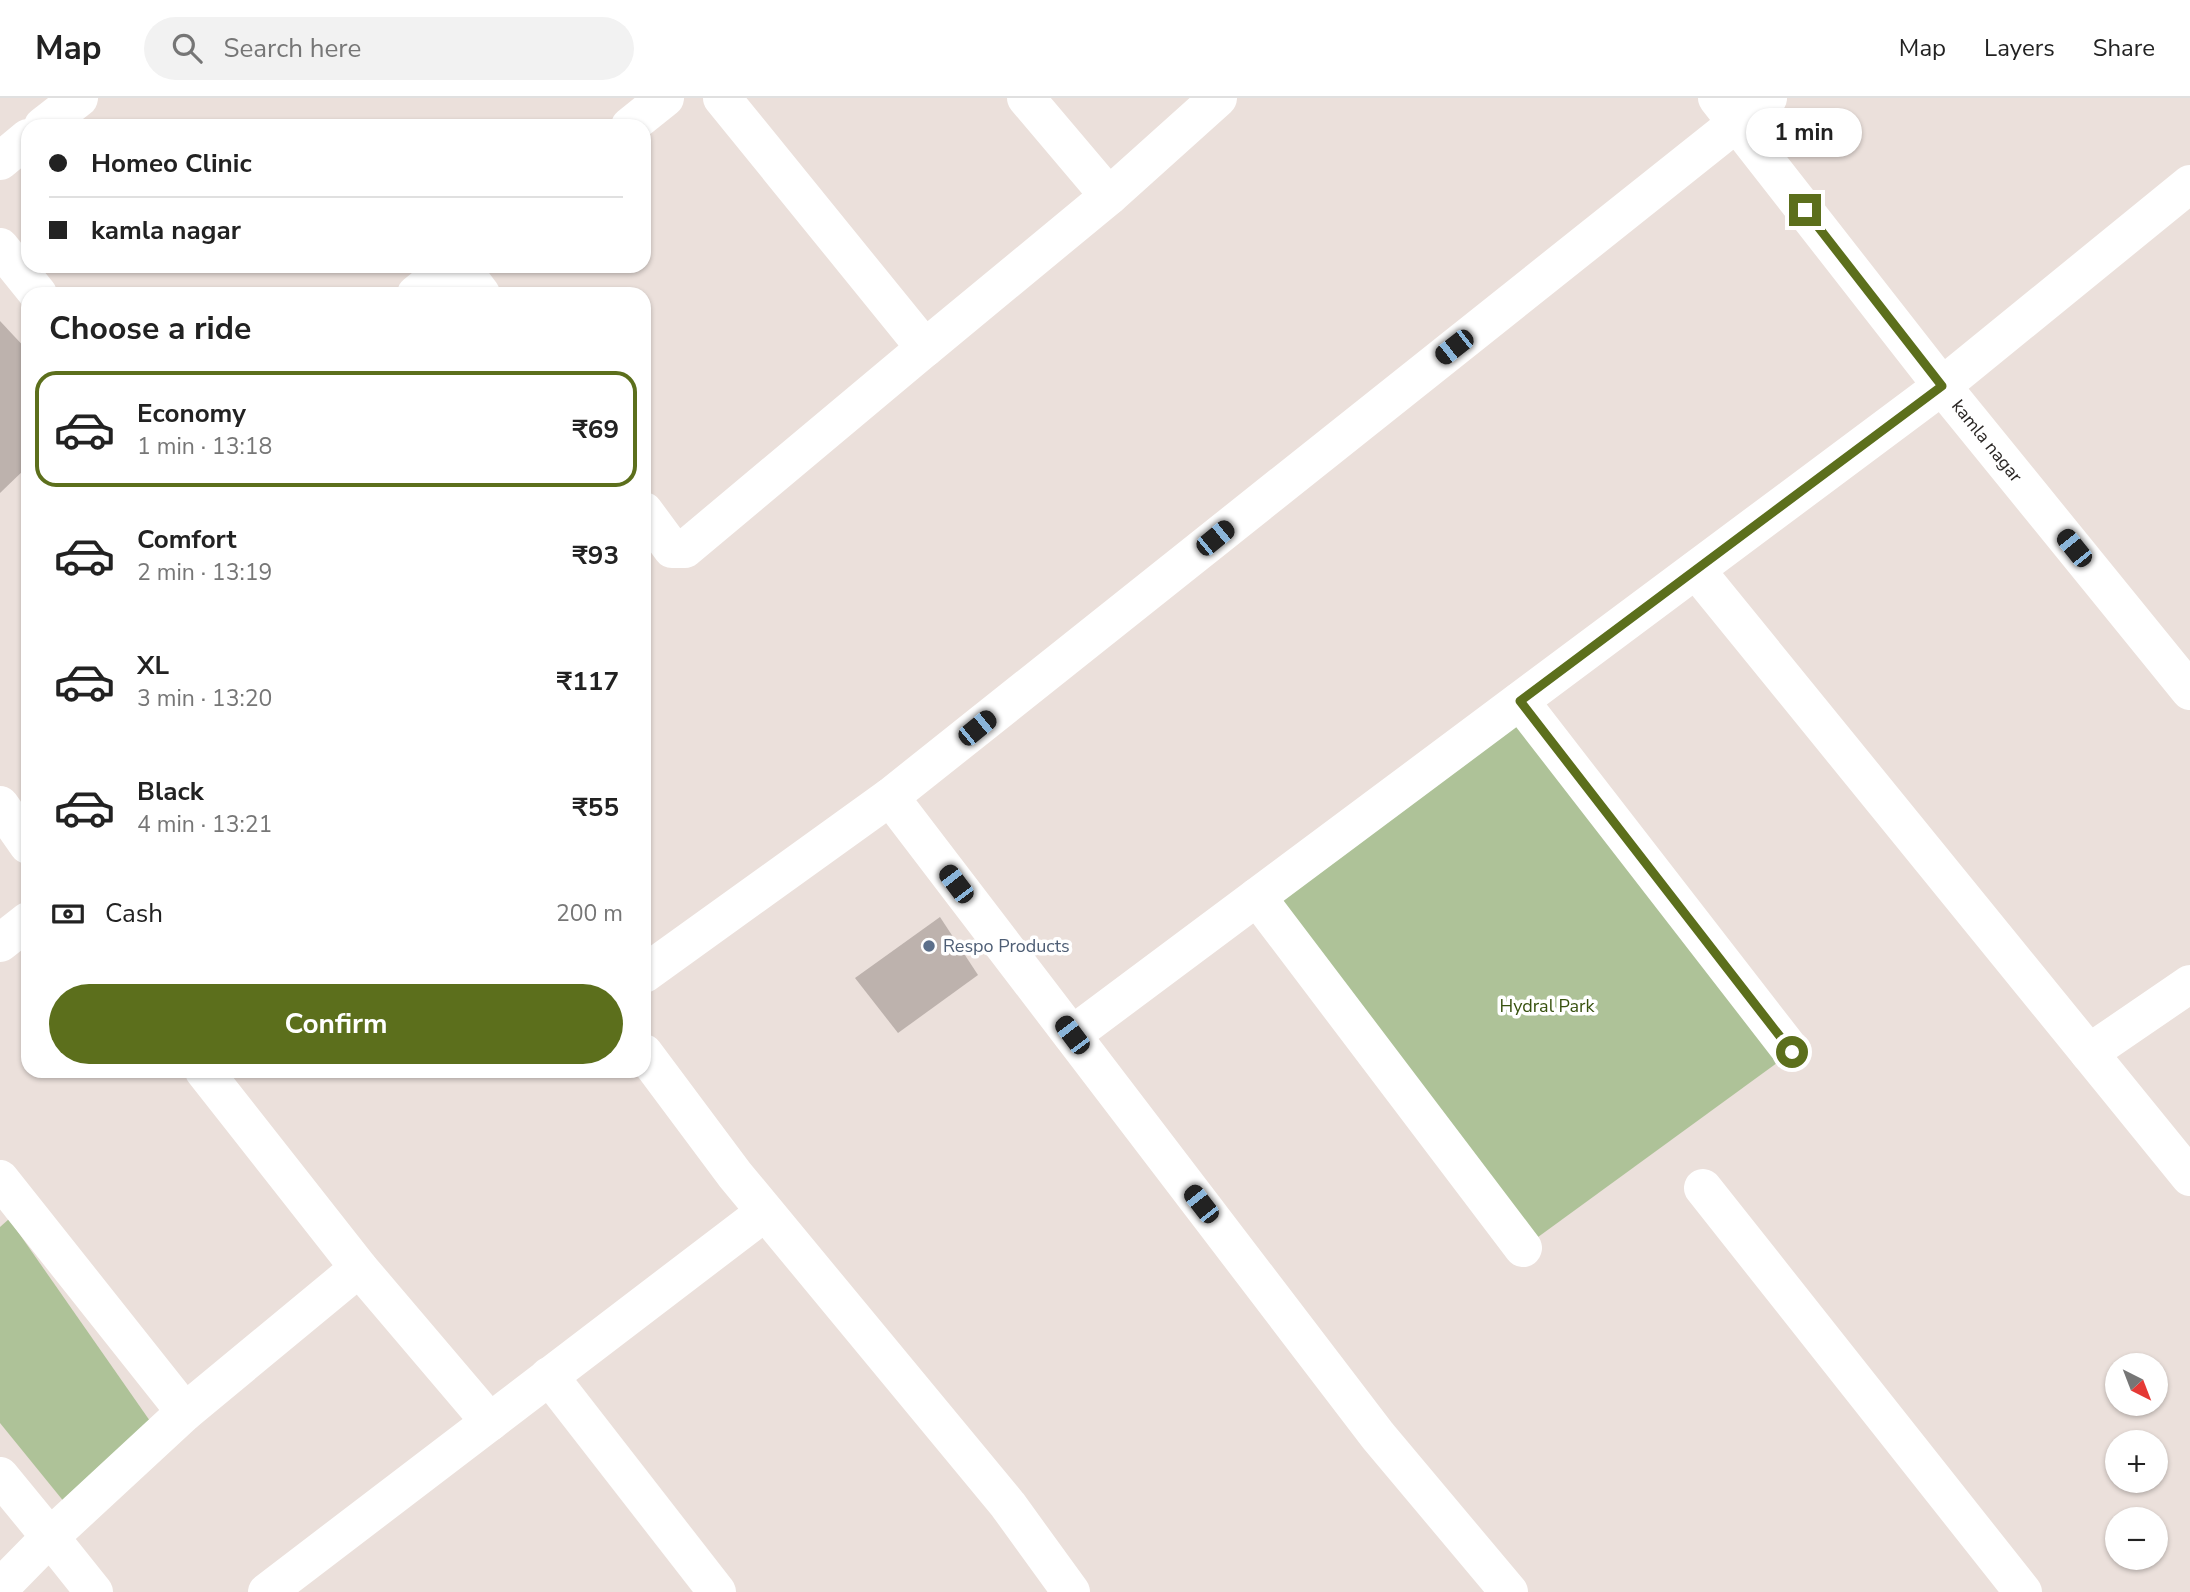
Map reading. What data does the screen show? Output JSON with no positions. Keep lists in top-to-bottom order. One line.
{"streets":{"street":["kamla nagar"]},"parks":["Hydral Park"],"places":["Respo Products"],"north":"bottom right","page":{"header":"Map","search":"Search here","nav":["Map","Layers","Share"],"bubble":"1 min","banner":["Homeo Clinic","kamla nagar"],"heading":"Choose a ride","list":[{"name":"Economy","note":"1 min · 13:18","value":"₹69"},{"name":"Comfort","note":"2 min · 13:19","value":"₹93"},{"name":"XL","note":"3 min · 13:20","value":"₹117"},{"name":"Black","note":"4 min · 13:21","value":"₹55"}],"pay":["Cash","200 m"],"buttons":"Confirm","map_buttons":["+","−"]}}
